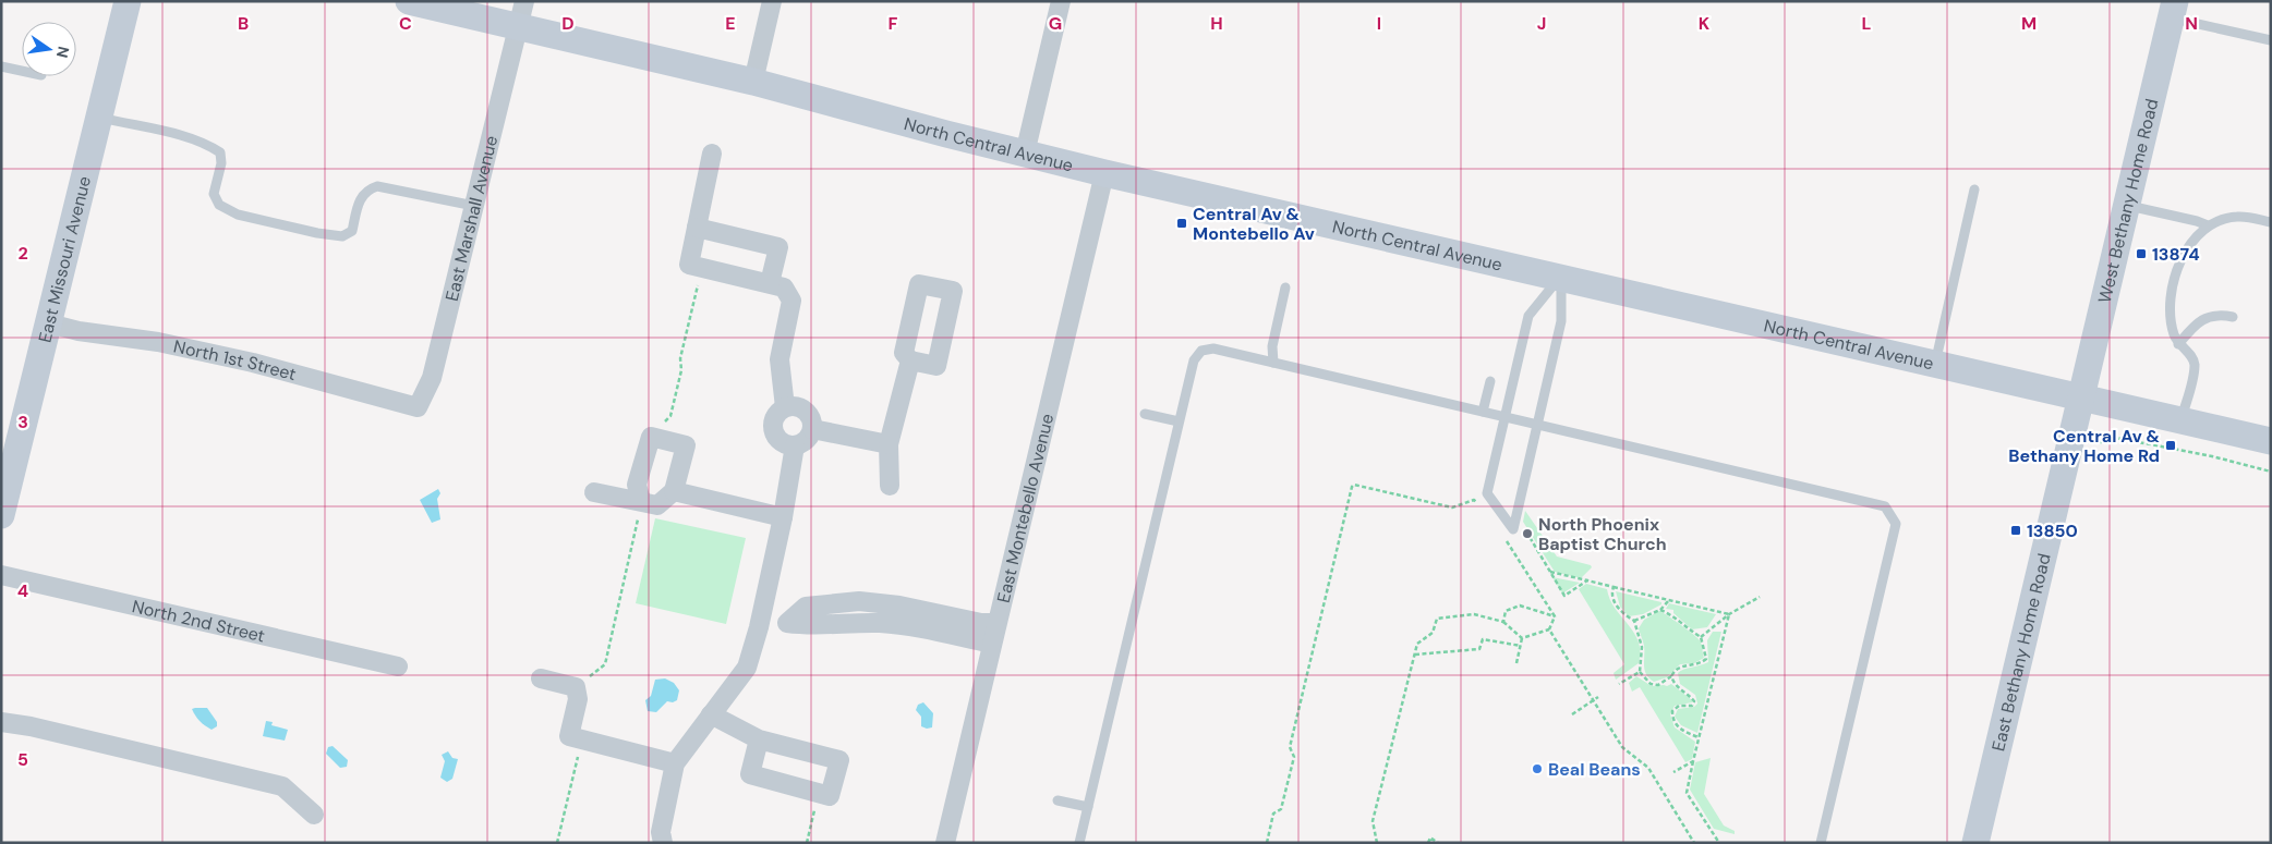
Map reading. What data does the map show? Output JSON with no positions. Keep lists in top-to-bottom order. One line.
{"streets":{"main road":["North Central Avenue","West Bethany Home Road","East Missouri Avenue","East Bethany Home Road"],"street":["East Marshall Avenue","North 1st Street","East Montebello Avenue","North 2nd Street"]},"crossings":[["North Central Avenue","West Bethany Home Road"],["North Central Avenue","East Marshall Avenue"],["North Central Avenue","East Montebello Avenue"],["North Central Avenue","East Bethany Home Road"],["West Bethany Home Road","East Bethany Home Road"],["East Marshall Avenue","North 1st Street"],["East Missouri Avenue","North 1st Street"]],"places":{"transit":["Central Av & Montebello Av","13874","Central Av & Bethany Home Rd","13850"],"other":["North Phoenix Baptist Church","Beal Beans"]},"north":"right","grid":{"columns":["B","C","D","E","F","G","H","I","J","K","L","M","N"],"rows":["2","3","4","5"]}}
